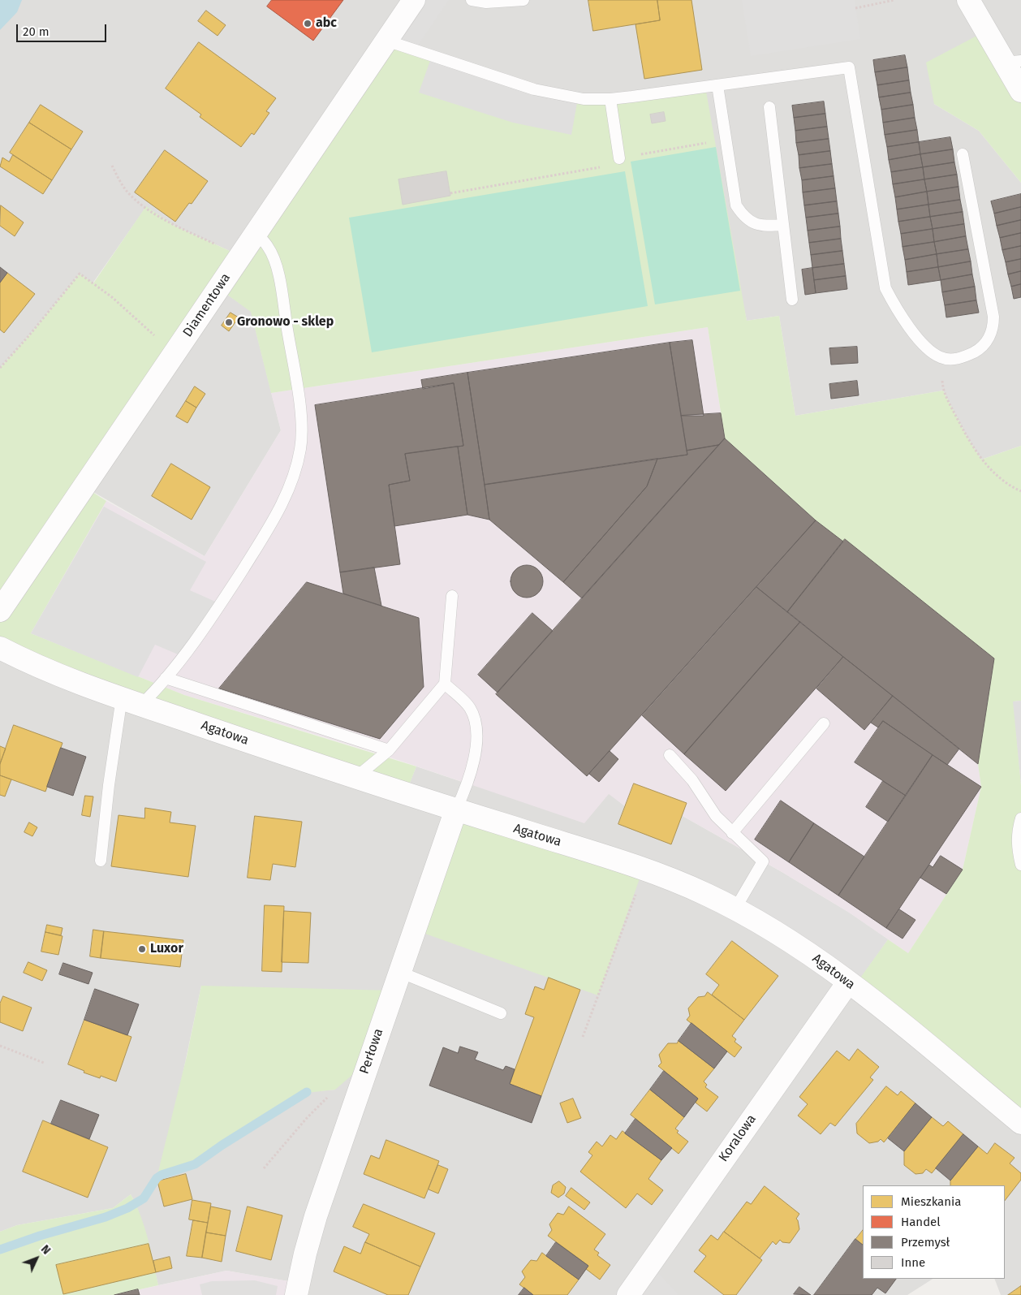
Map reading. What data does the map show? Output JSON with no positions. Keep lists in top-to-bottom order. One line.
{"streets":{"street":["Diamentowa","Agatowa","Perłowa","Koralowa"]},"crossings":[["Agatowa","Perłowa"],["Agatowa","Koralowa"]],"places":["abc","Gronowo - sklep","Luxor"],"legend":["Mieszkania","Handel","Przemysł","Inne"],"scale_bar":"20 m","north":"top right"}
